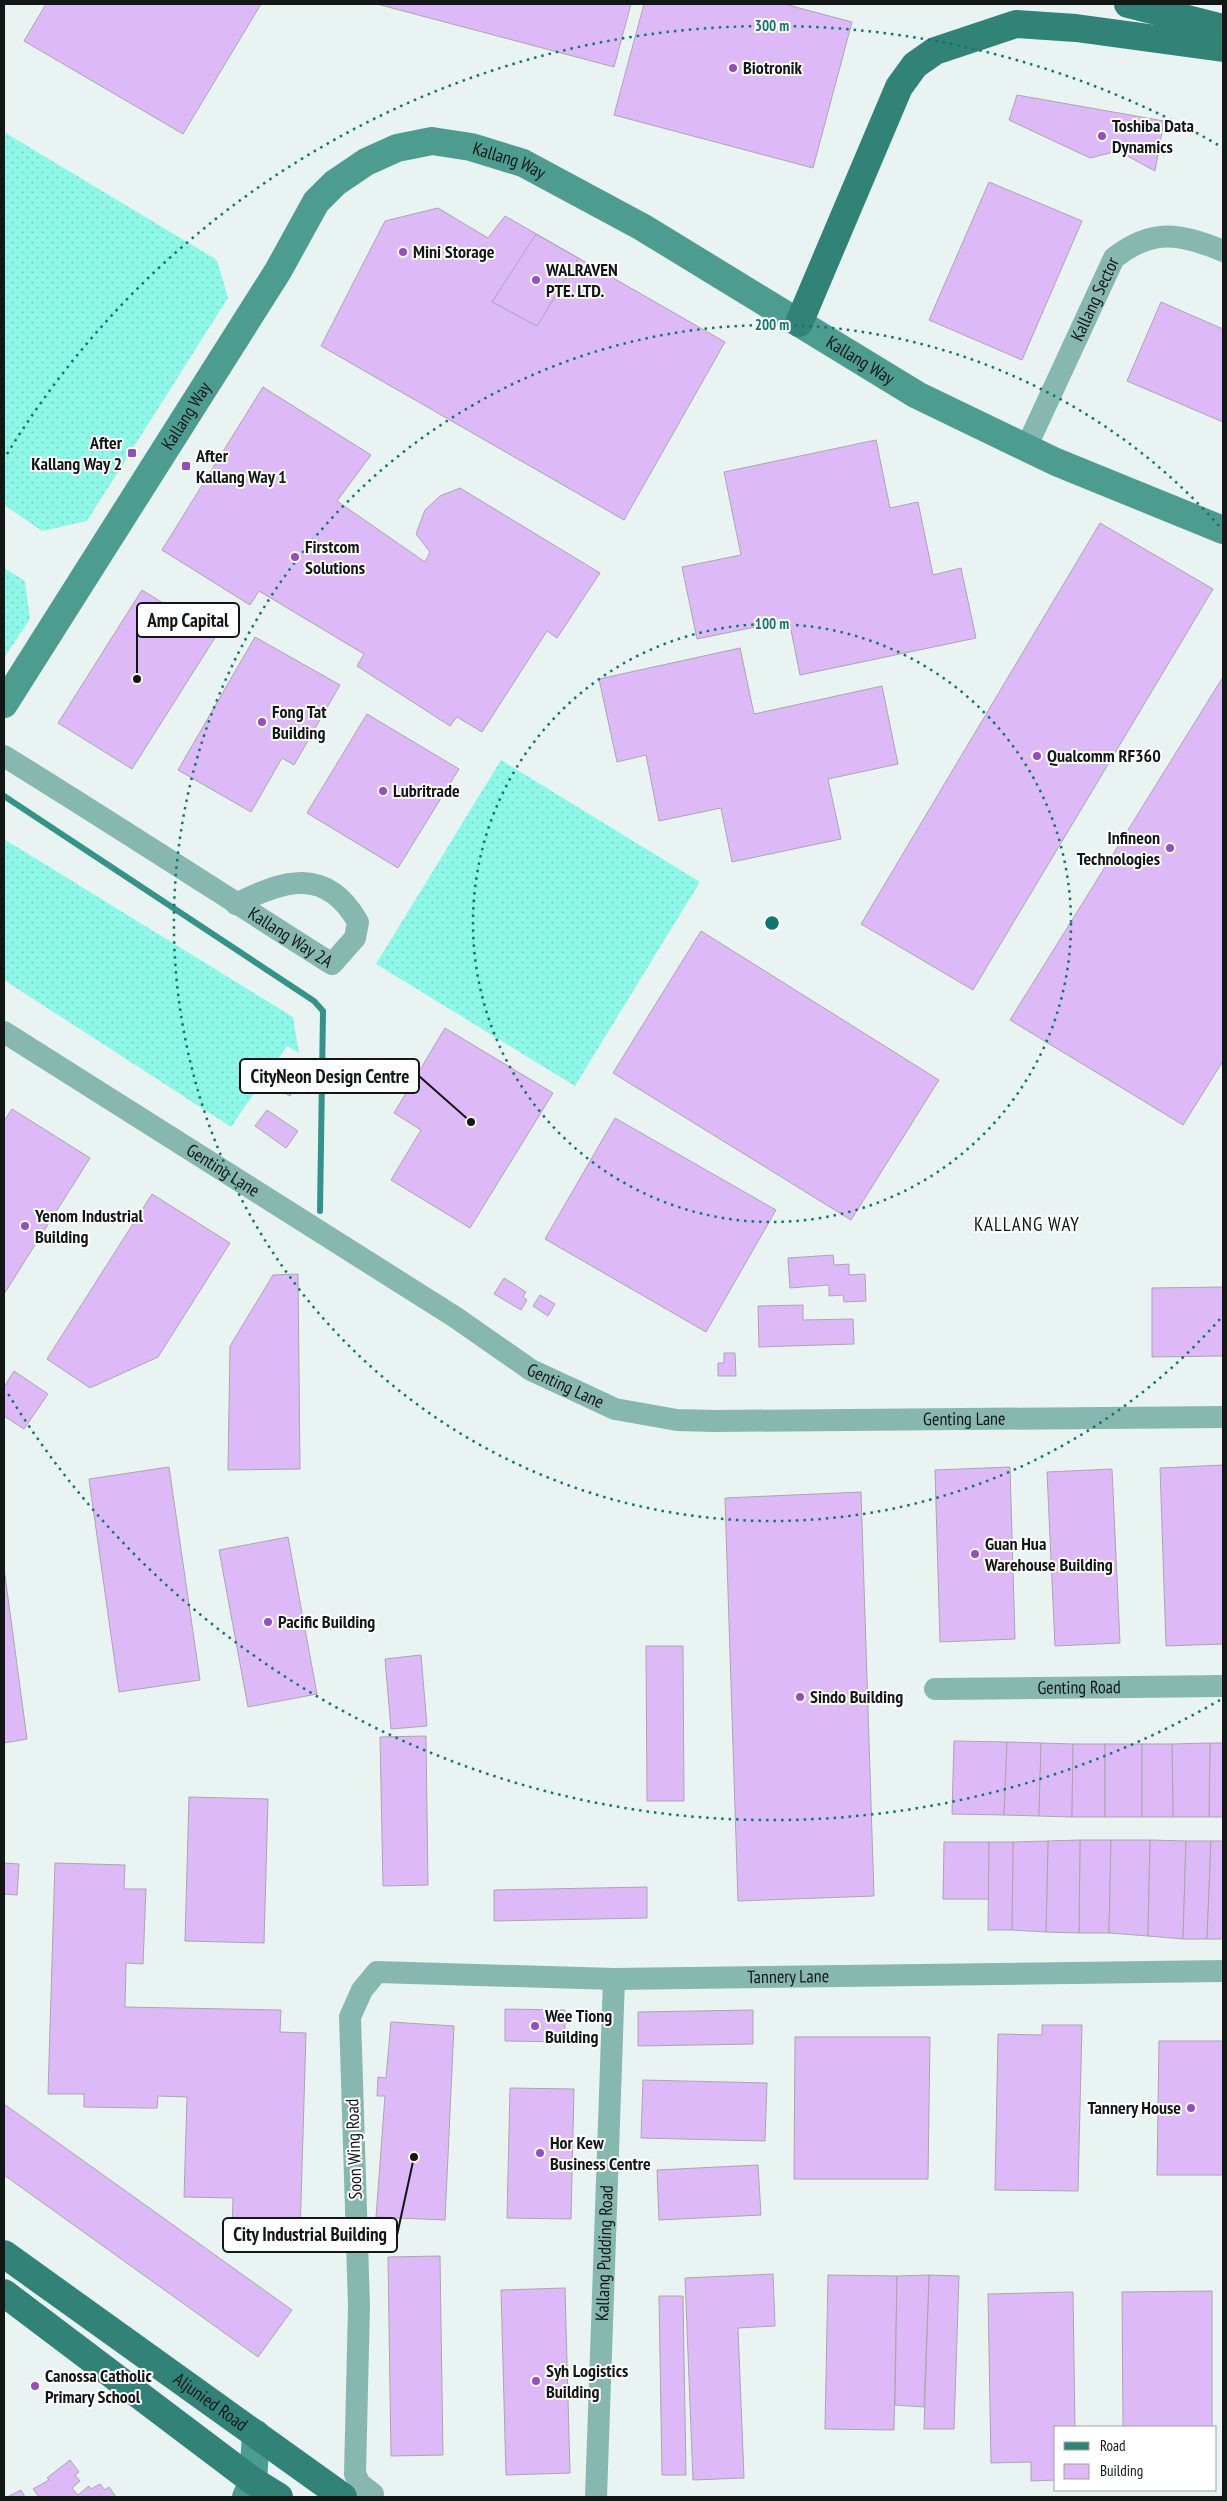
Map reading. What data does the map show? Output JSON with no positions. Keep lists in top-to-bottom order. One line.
{"streets":{"main road":["Aljunied Road"],"street":["Kallang Way","Kallang Sector","Kallang Way 2A","Genting Lane","Genting Road","Tannery Lane","Soon Wing Road","Kallang Pudding Road"]},"crossings":[["Kallang Way","Kallang Sector"],["Tannery Lane","Soon Wing Road"],["Tannery Lane","Kallang Pudding Road"]],"districts":["KALLANG WAY"],"places":{"other":["Biotronik","Toshiba Data Dynamics","Mini Storage","WALRAVEN PTE. LTD.","Firstcom Solutions","Amp Capital","Fong Tat Building","Qualcomm RF360","Lubritrade","Infineon Technologies","CityNeon Design Centre","Yenom Industrial Building","Guan Hua Warehouse Building","Pacific Building","Sindo Building","Wee Tiong Building","Tannery House","Hor Kew Business Centre","City Industrial Building","Syh Logistics Building","Canossa Catholic Primary School"],"transit":["After Kallang Way 2","After Kallang Way 1"]},"legend":["Road","Building"],"rings":["300 m","200 m","100 m"]}
